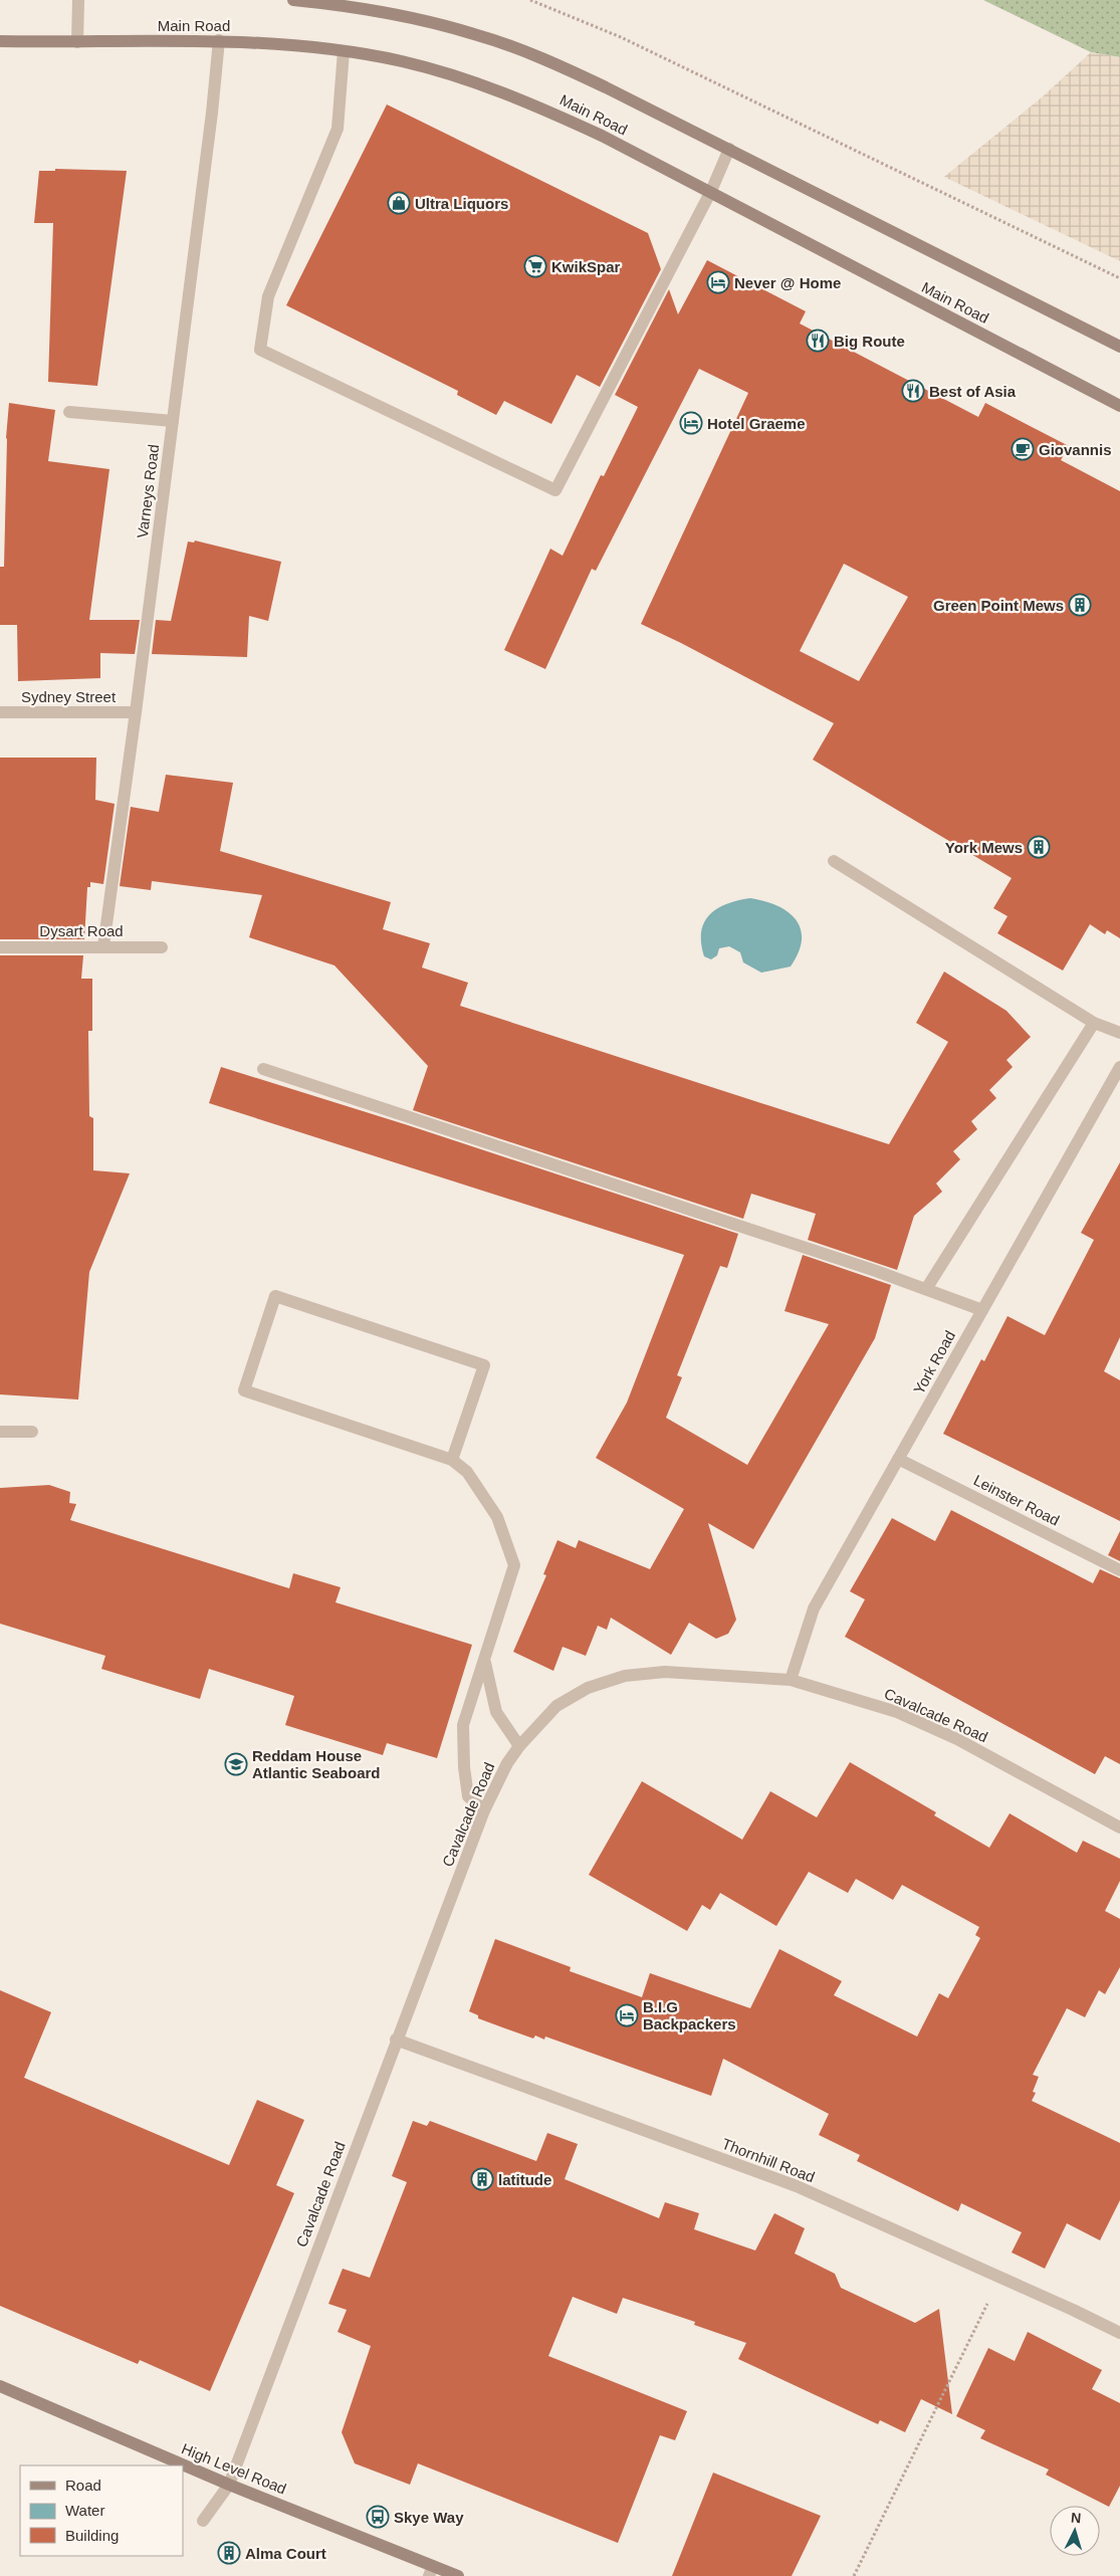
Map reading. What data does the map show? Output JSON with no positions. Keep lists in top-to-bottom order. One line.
{"streets":{"main road":["Main Road","High Level Road"],"street":["Varneys Road","Sydney Street","Dysart Road","York Road","Leinster Road","Cavalcade Road","Thornhill Road"]},"crossings":[["Main Road","Varneys Road"],["Varneys Road","Sydney Street"],["Varneys Road","Dysart Road"],["York Road","Leinster Road"],["York Road","Cavalcade Road"],["Cavalcade Road","Thornhill Road"],["Cavalcade Road","High Level Road"]],"places":{"shop":["Ultra Liquors"],"supermarket":["KwikSpar"],"hotel":["Never @ Home","Hotel Graeme","B.I.G Backpackers"],"restaurant":["Big Route","Best of Asia"],"cafe":["Giovannis"],"building":["Green Point Mews","York Mews","latitude","Alma Court"],"school or university":["Reddam House Atlantic Seaboard"],"bus stop":["Skye Way"]},"legend":["Road","Water","Building"],"north":"top"}
